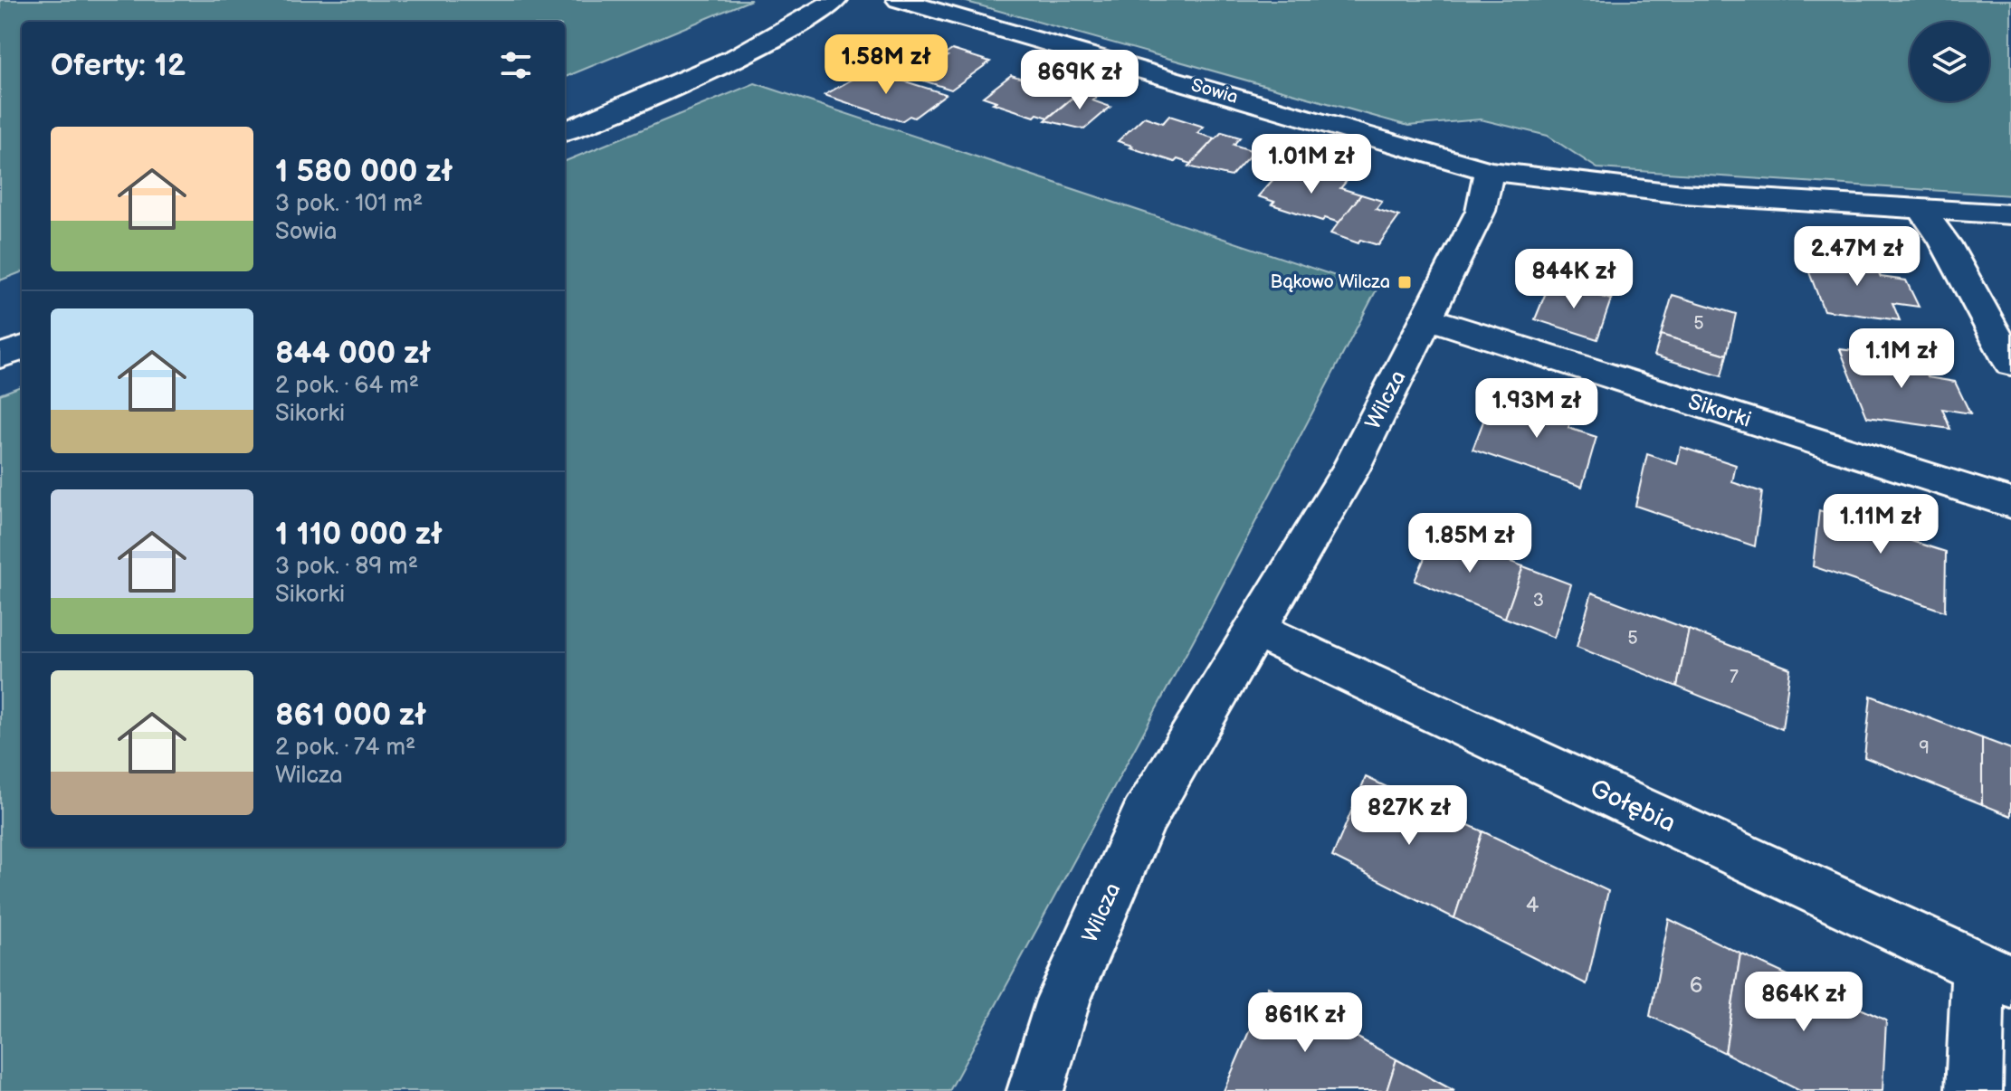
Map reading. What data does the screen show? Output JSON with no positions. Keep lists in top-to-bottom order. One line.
{"streets":{"street":["Sowia","Wilcza","Sikorki","Gołębia"]},"crossings":[["Sowia","Wilcza"],["Wilcza","Sikorki"],["Wilcza","Gołębia"]],"places":{"transit":["Bąkowo Wilcza"]},"house_numbers":["5","3","5","7","9","4","6"],"page":{"heading":"Oferty: 12","price":["1.58M zł","869K zł","1.01M zł","2.47M zł","844K zł","1.1M zł","1.93M zł","1.11M zł","1.85M zł","827K zł","864K zł","861K zł"],"list":[{"name":"1 580 000 zł","note":"3 pok. · 101 m² · Sowia"},{"name":"844 000 zł","note":"2 pok. · 64 m² · Sikorki"},{"name":"1 110 000 zł","note":"3 pok. · 89 m² · Sikorki"},{"name":"861 000 zł","note":"2 pok. · 74 m² · Wilcza"}]}}
